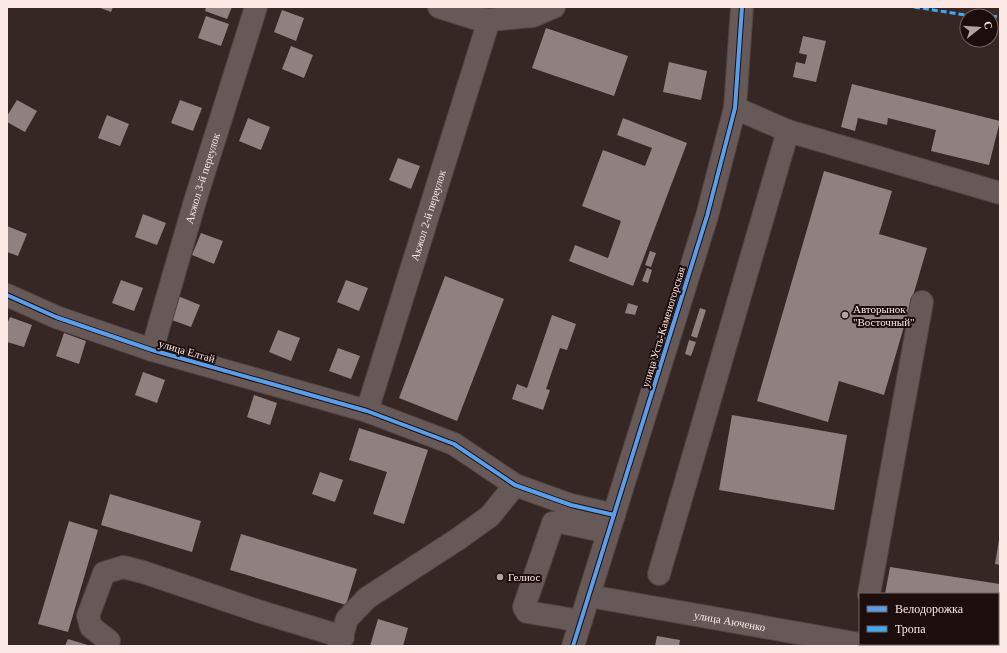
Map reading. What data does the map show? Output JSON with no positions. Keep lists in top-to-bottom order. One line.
{"streets":{"street":["Акжол 3-й переулок","Акжол 2-й переулок","улица Усть-Каменогорская","улица Елтай","улица Аюченко"]},"crossings":[["Акжол 3-й переулок","улица Елтай"],["Акжол 2-й переулок","улица Елтай"],["улица Усть-Каменогорская","улица Елтай"],["улица Усть-Каменогорская","улица Аюченко"]],"places":["Авторынок \"Восточный\"","Гелиос"],"legend":["Велодорожка","Тропа"],"north":"right"}
